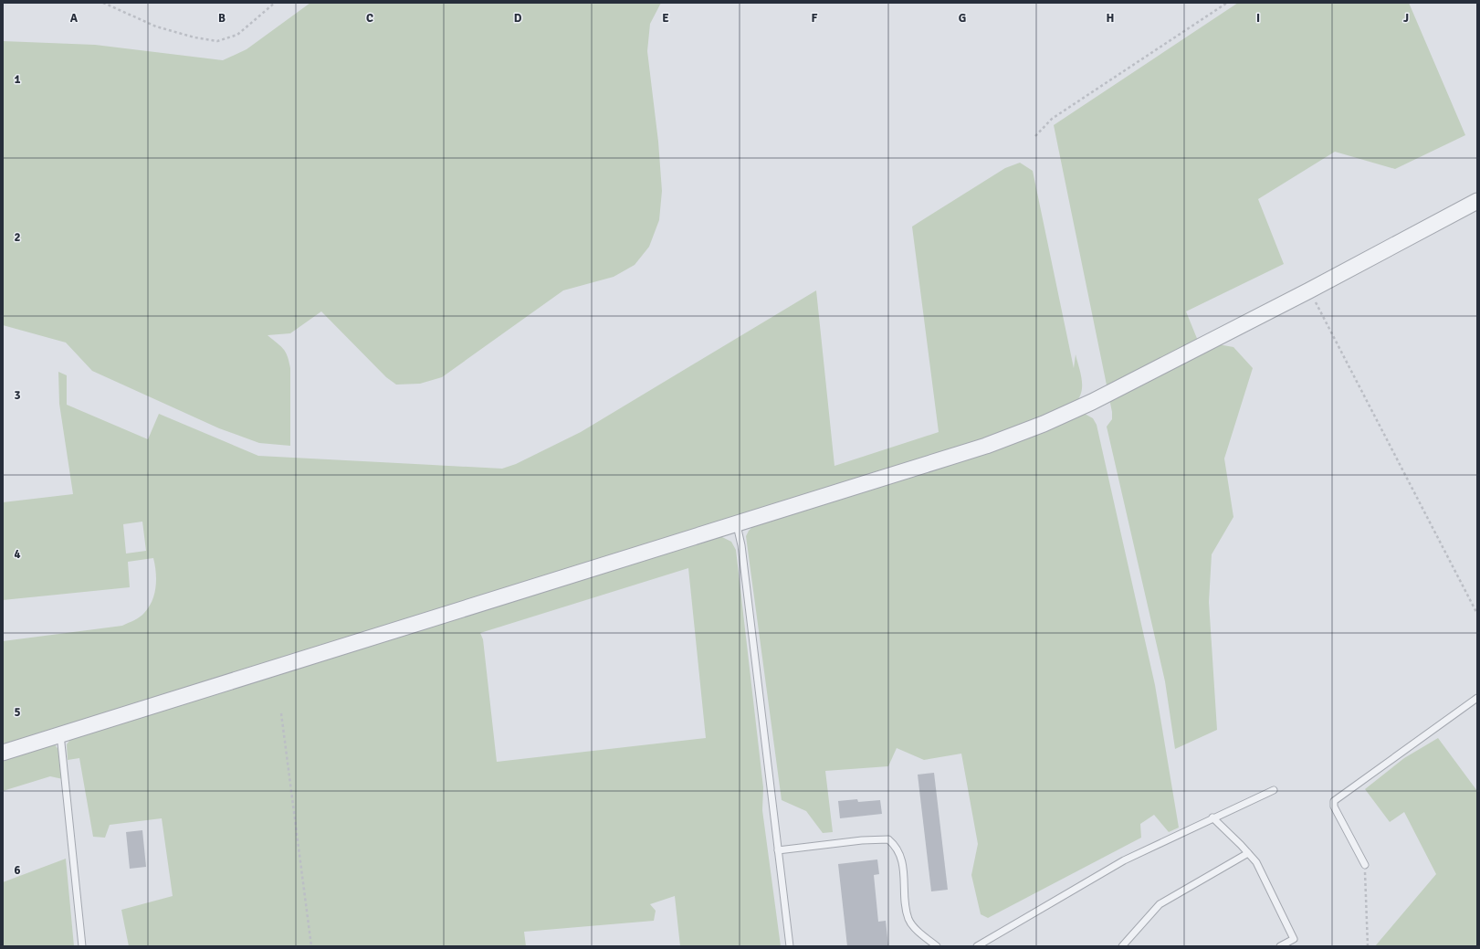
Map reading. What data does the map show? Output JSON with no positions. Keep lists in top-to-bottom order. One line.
{"grid":{"columns":["A","B","C","D","E","F","G","H","I","J"],"rows":["1","2","3","4","5","6"]}}
